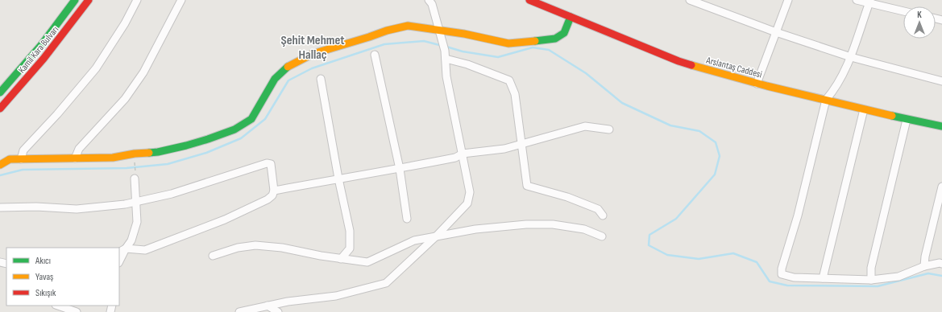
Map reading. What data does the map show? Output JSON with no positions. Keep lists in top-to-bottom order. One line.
{"streets":{"main road":["Kamil Kara Bulvarı","Arslantaş Caddesi"]},"districts":["Şehit Mehmet Hallaç"],"legend":["Akıcı","Yavaş","Sıkışık"],"north":"top"}
